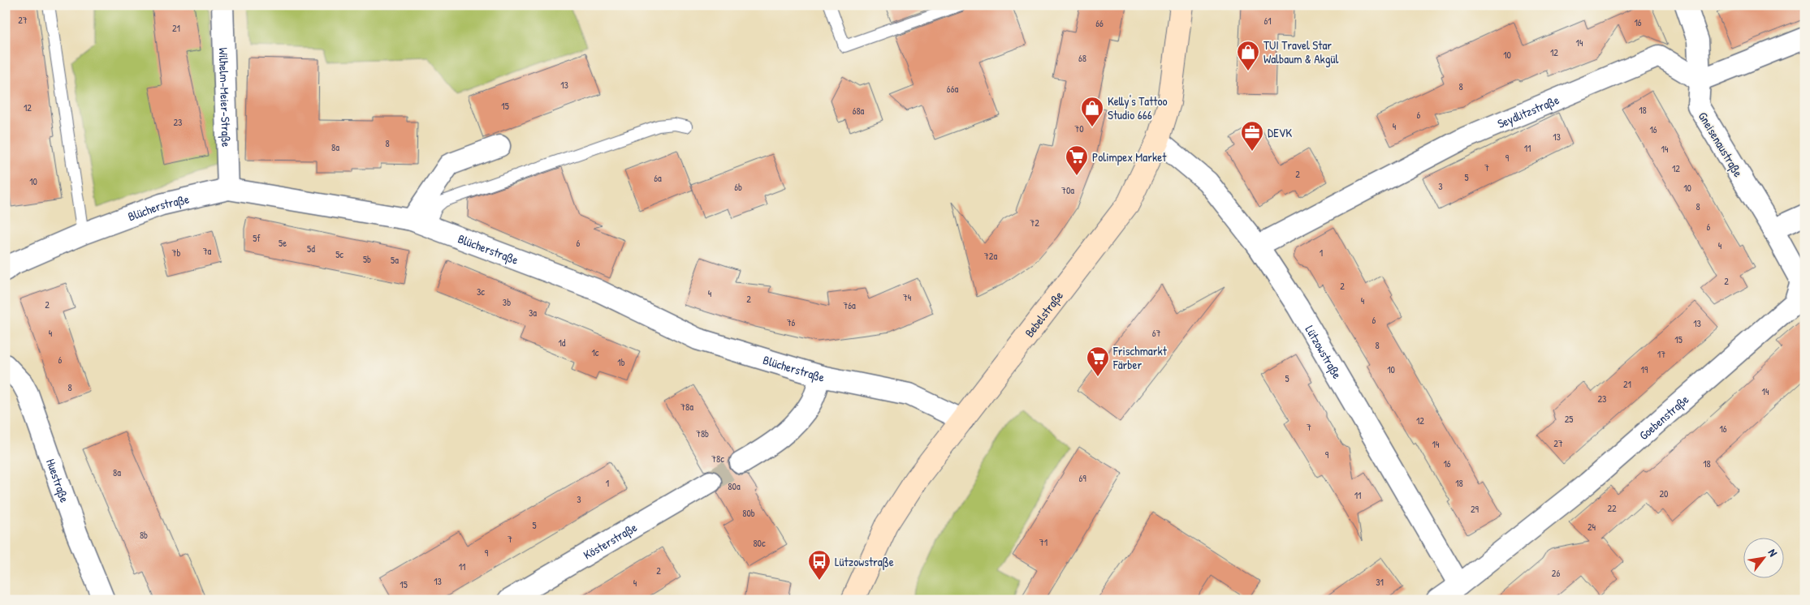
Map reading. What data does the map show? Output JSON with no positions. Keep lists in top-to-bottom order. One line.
{"streets":{"main road":["Bebelstraße"],"street":["Wilhelm-Meier-Straße","Seydlitzstraße","Gneisenaustraße","Blücherstraße","Lützowstraße","Goebenstraße","Huestraße","Kösterstraße"]},"crossings":[["Wilhelm-Meier-Straße","Blücherstraße"],["Seydlitzstraße","Gneisenaustraße"],["Seydlitzstraße","Lützowstraße"],["Gneisenaustraße","Goebenstraße"],["Blücherstraße","Bebelstraße"],["Bebelstraße","Lützowstraße"],["Lützowstraße","Goebenstraße"]],"places":{"shop":["TUI Travel Star Walbaum & Akgül","Kelly's Tattoo Studio 666"],"office":["DEVK"],"supermarket":["Polimpex Market","Frischmarkt Färber"],"bus stop":["Lützowstraße"]},"house_numbers":["27","61","16","66","21","14","12","10","68","13","8","66a","15","12","18","68a","6","23","4","70","16","13","8","8a","11","14","9","7","12","2","5","6a","10","3","6b","10","70a","8","72","6","5f","5e","6","4","5d","7a","7b","1","5c","72a","5b","5a","2","2","3c","4","74","2","4","3b","2","76a","3a","6","76","13","4","67","15","1d","8","1c","17","6","1b","10","19","5","21","8","14","23","78a","25","12","7","16","78b","27","14","9","78c","16","18","8a","69","1","18","80a","20","11","3","22","29","80b","5","24","8b","7","71","80c","9","11","2","26","13","31","4","15"],"north":"top right"}
